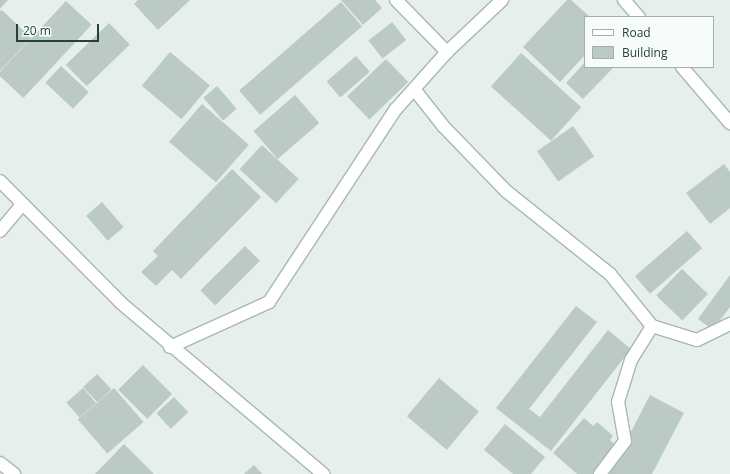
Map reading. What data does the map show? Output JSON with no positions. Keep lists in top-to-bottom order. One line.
{"legend":["Road","Building"],"scale_bar":"20 m"}
